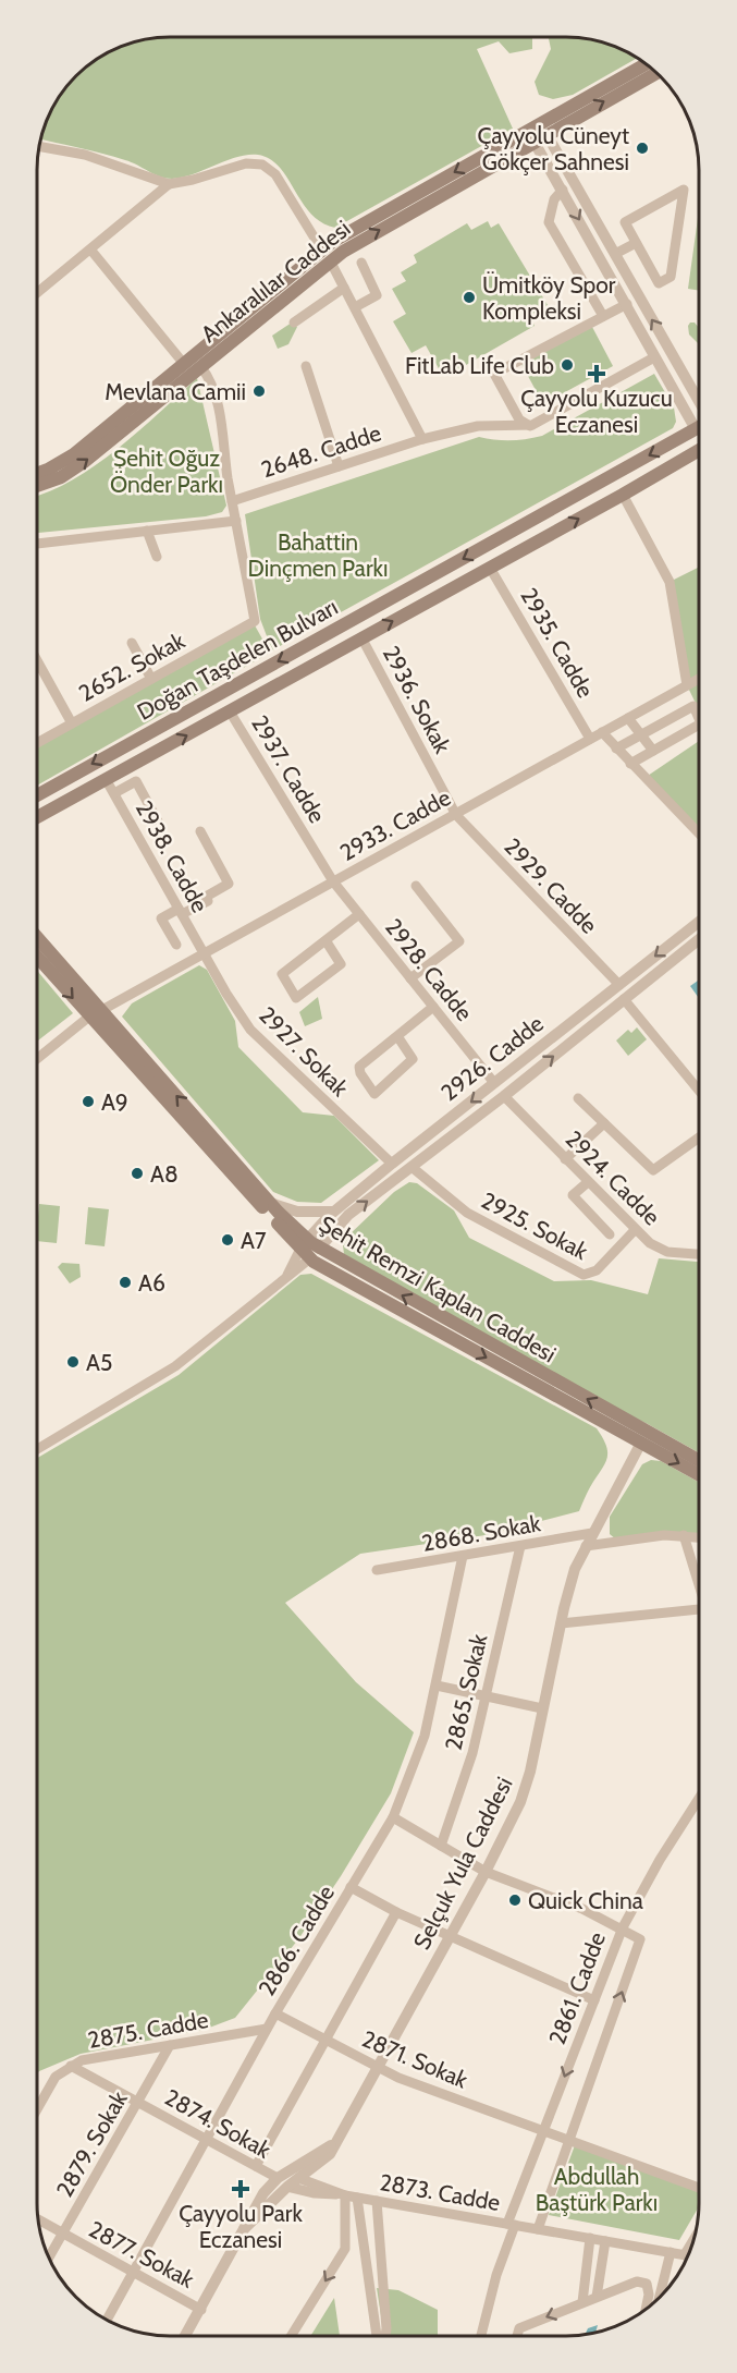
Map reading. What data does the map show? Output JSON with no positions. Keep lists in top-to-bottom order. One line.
{"streets":{"main road":["Ankaralılar Caddesi","Doğan Taşdelen Bulvarı","Şehit Remzi Kaplan Caddesi"],"street":["2648. Cadde","2935. Cadde","2652. Sokak","2936. Sokak","2937. Cadde","2933. Cadde","2938. Cadde","2929. Cadde","2928. Cadde","2927. Sokak","2926. Cadde","2924. Cadde","2925. Sokak","2868. Sokak","2865. Sokak","Selçuk Yula Caddesi","2866. Cadde","2861. Cadde","2875. Cadde","2871. Sokak","2874. Sokak","2879. Sokak","2873. Cadde","2877. Sokak"]},"crossings":[["2935. Cadde","Doğan Taşdelen Bulvarı"],["2935. Cadde","2933. Cadde"],["Doğan Taşdelen Bulvarı","2936. Sokak"],["Doğan Taşdelen Bulvarı","2937. Cadde"],["Doğan Taşdelen Bulvarı","2938. Cadde"],["2936. Sokak","2933. Cadde"],["2936. Sokak","2929. Cadde"],["2937. Cadde","2933. Cadde"],["2937. Cadde","2928. Cadde"],["2933. Cadde","2938. Cadde"],["2933. Cadde","2929. Cadde"],["2933. Cadde","2928. Cadde"],["2933. Cadde","2927. Sokak"],["2933. Cadde","Şehit Remzi Kaplan Caddesi"],["2938. Cadde","2927. Sokak"],["2929. Cadde","2926. Cadde"],["2928. Cadde","2926. Cadde"],["2927. Sokak","2926. Cadde"],["2926. Cadde","2924. Cadde"],["2926. Cadde","2925. Sokak"],["2926. Cadde","Şehit Remzi Kaplan Caddesi"],["2924. Cadde","2925. Sokak"],["Şehit Remzi Kaplan Caddesi","Selçuk Yula Caddesi"],["2868. Sokak","2865. Sokak"],["2868. Sokak","Selçuk Yula Caddesi"],["2868. Sokak","2866. Cadde"],["Selçuk Yula Caddesi","2871. Sokak"],["Selçuk Yula Caddesi","2874. Sokak"],["Selçuk Yula Caddesi","2873. Cadde"],["Selçuk Yula Caddesi","2877. Sokak"],["2866. Cadde","2875. Cadde"],["2866. Cadde","2871. Sokak"],["2866. Cadde","2874. Sokak"],["2866. Cadde","2877. Sokak"],["2861. Cadde","2871. Sokak"],["2861. Cadde","2873. Cadde"],["2875. Cadde","2874. Sokak"],["2875. Cadde","2879. Sokak"],["2874. Sokak","2879. Sokak"],["2879. Sokak","2877. Sokak"]],"parks":["Şehit Oğuz Önder Parkı","Bahattin Dinçmen Parkı","Abdullah Baştürk Parkı"],"places":{"other":["Çayyolu Cüneyt Gökçer Sahnesi","Ümitköy Spor Kompleksi","FitLab Life Club","Mevlana Camii","A9","A8","A7","A6","A5","Quick China"],"health":["Çayyolu Kuzucu Eczanesi","Çayyolu Park Eczanesi"]}}
